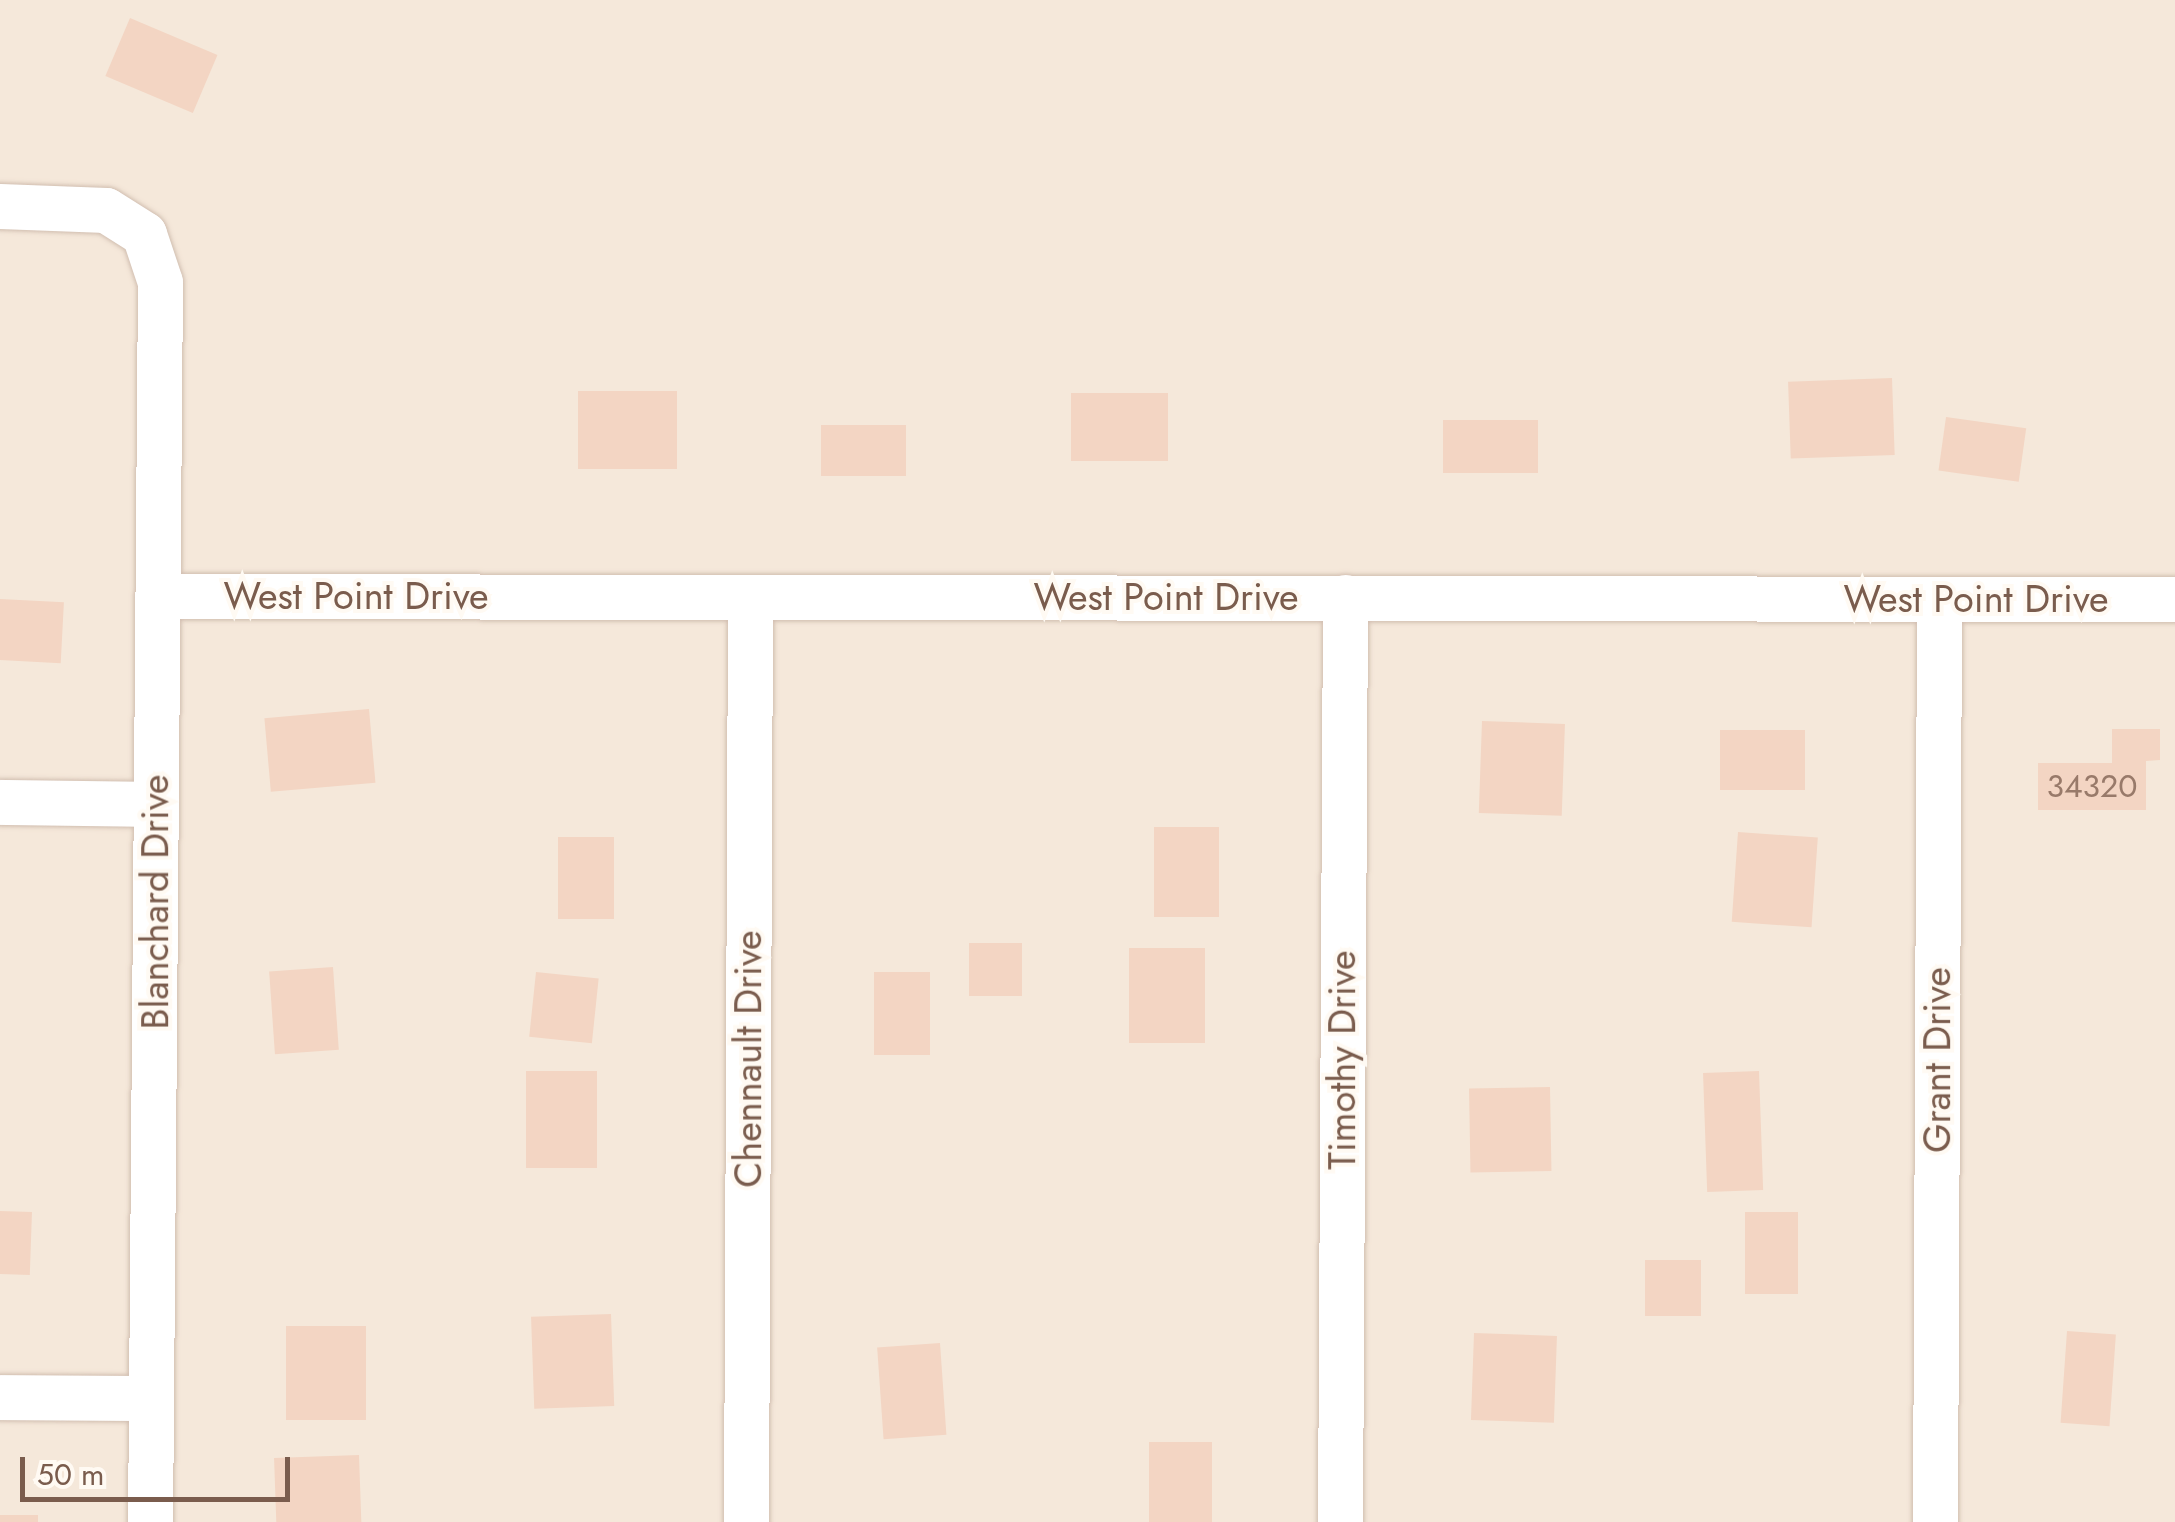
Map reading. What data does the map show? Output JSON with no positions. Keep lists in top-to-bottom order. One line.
{"streets":{"street":["West Point Drive","Blanchard Drive","Chennault Drive","Timothy Drive","Grant Drive"]},"crossings":[["West Point Drive","Blanchard Drive"],["West Point Drive","Chennault Drive"],["West Point Drive","Timothy Drive"],["West Point Drive","Grant Drive"]],"house_numbers":["34320"],"scale_bar":"50 m"}
